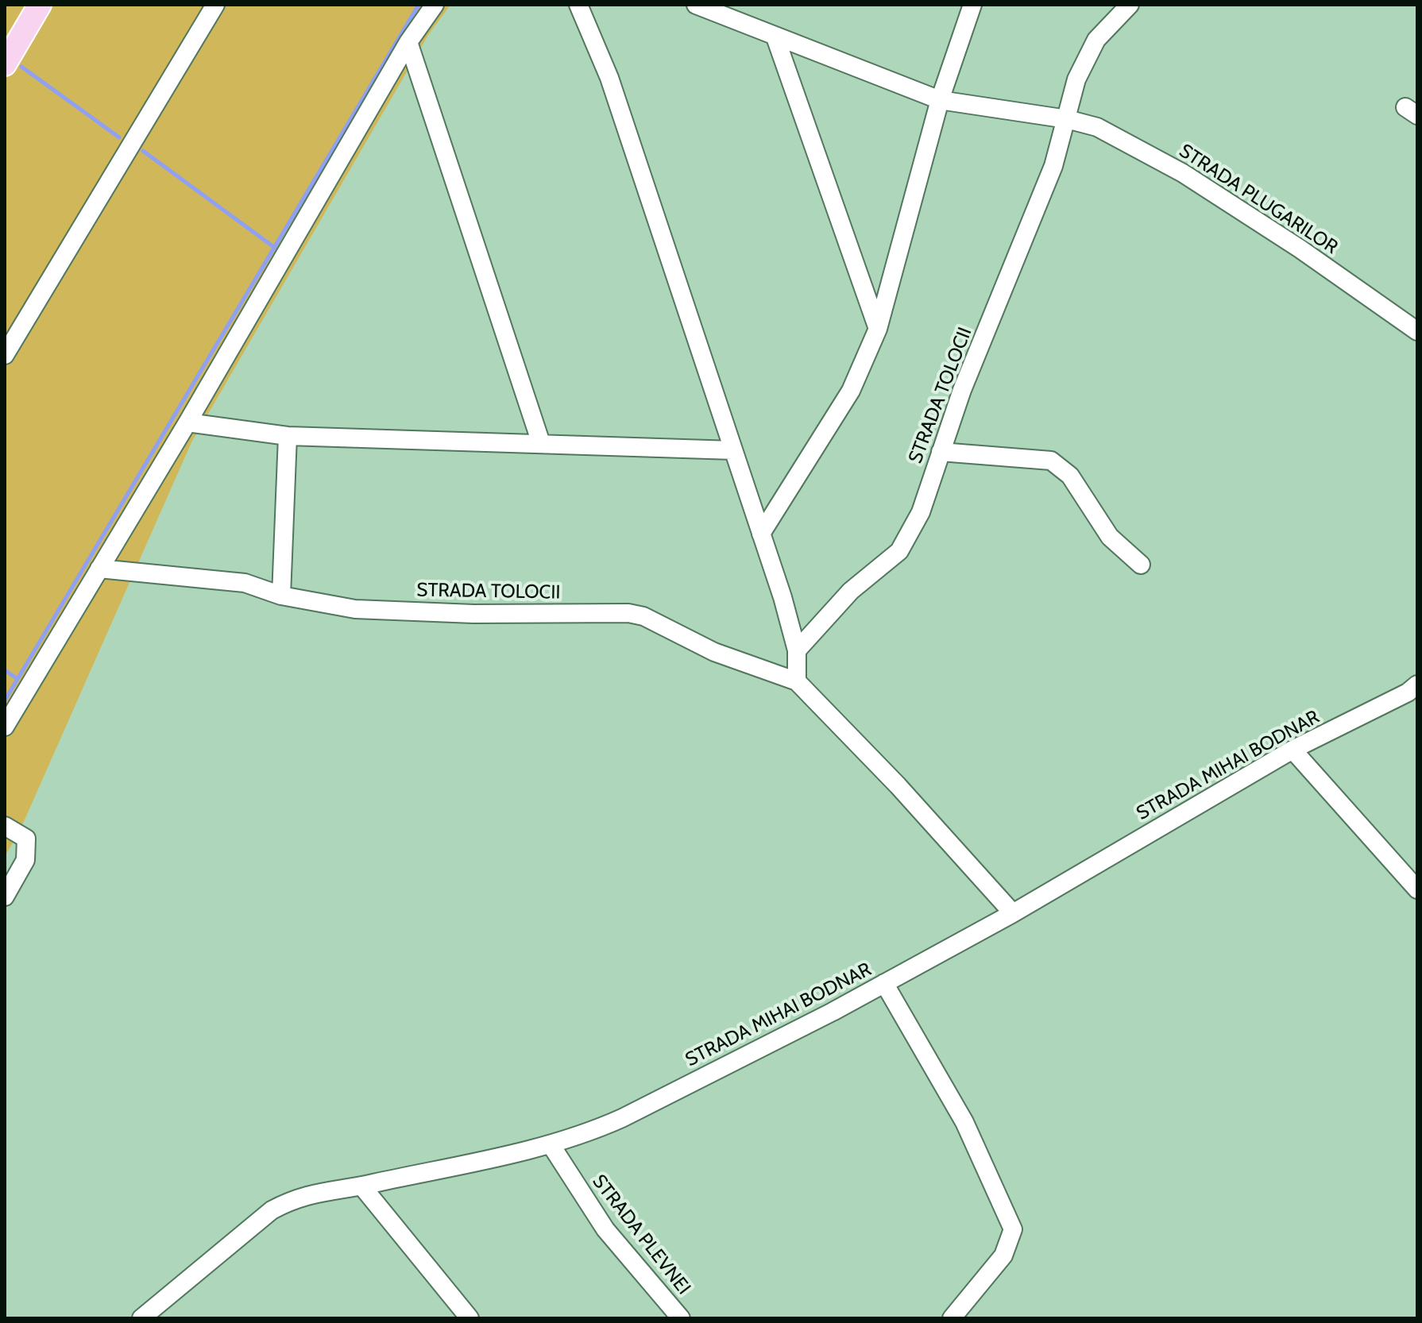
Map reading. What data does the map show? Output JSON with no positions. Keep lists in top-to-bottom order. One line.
{"streets":{"street":["STRADA PLUGARILOR","STRADA TOLOCII","STRADA MIHAI BODNAR","STRADA PLEVNEI"]},"crossings":[["STRADA PLUGARILOR","STRADA TOLOCII"],["STRADA TOLOCII","STRADA MIHAI BODNAR"],["STRADA MIHAI BODNAR","STRADA PLEVNEI"]]}
